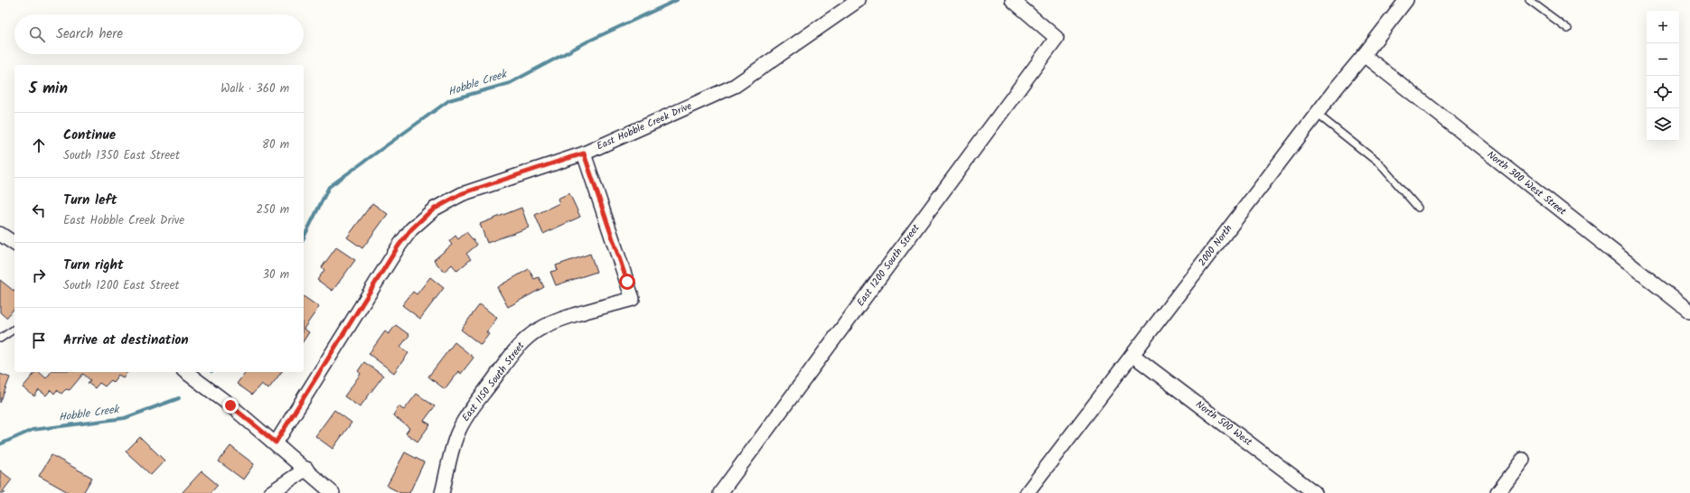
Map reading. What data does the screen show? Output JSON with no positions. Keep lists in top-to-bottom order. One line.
{"streets":{"street":["East Hobble Creek Drive","North 300 West Street","2000 North","East 1200 South Street","East 1150 South Street","North 500 West"]},"crossings":[["East Hobble Creek Drive","East 1150 South Street"],["North 300 West Street","2000 North"],["2000 North","North 500 West"]],"water":["Hobble Creek"],"page":{"map_buttons":["+","−"],"search":"Search here","heading":["5 min","Walk · 360 m"],"list":[["Continue","South 1350 East Street","80 m"],["Turn left","East Hobble Creek Drive","250 m"],["Turn right","South 1200 East Street","30 m"],"Arrive at destination"]}}
